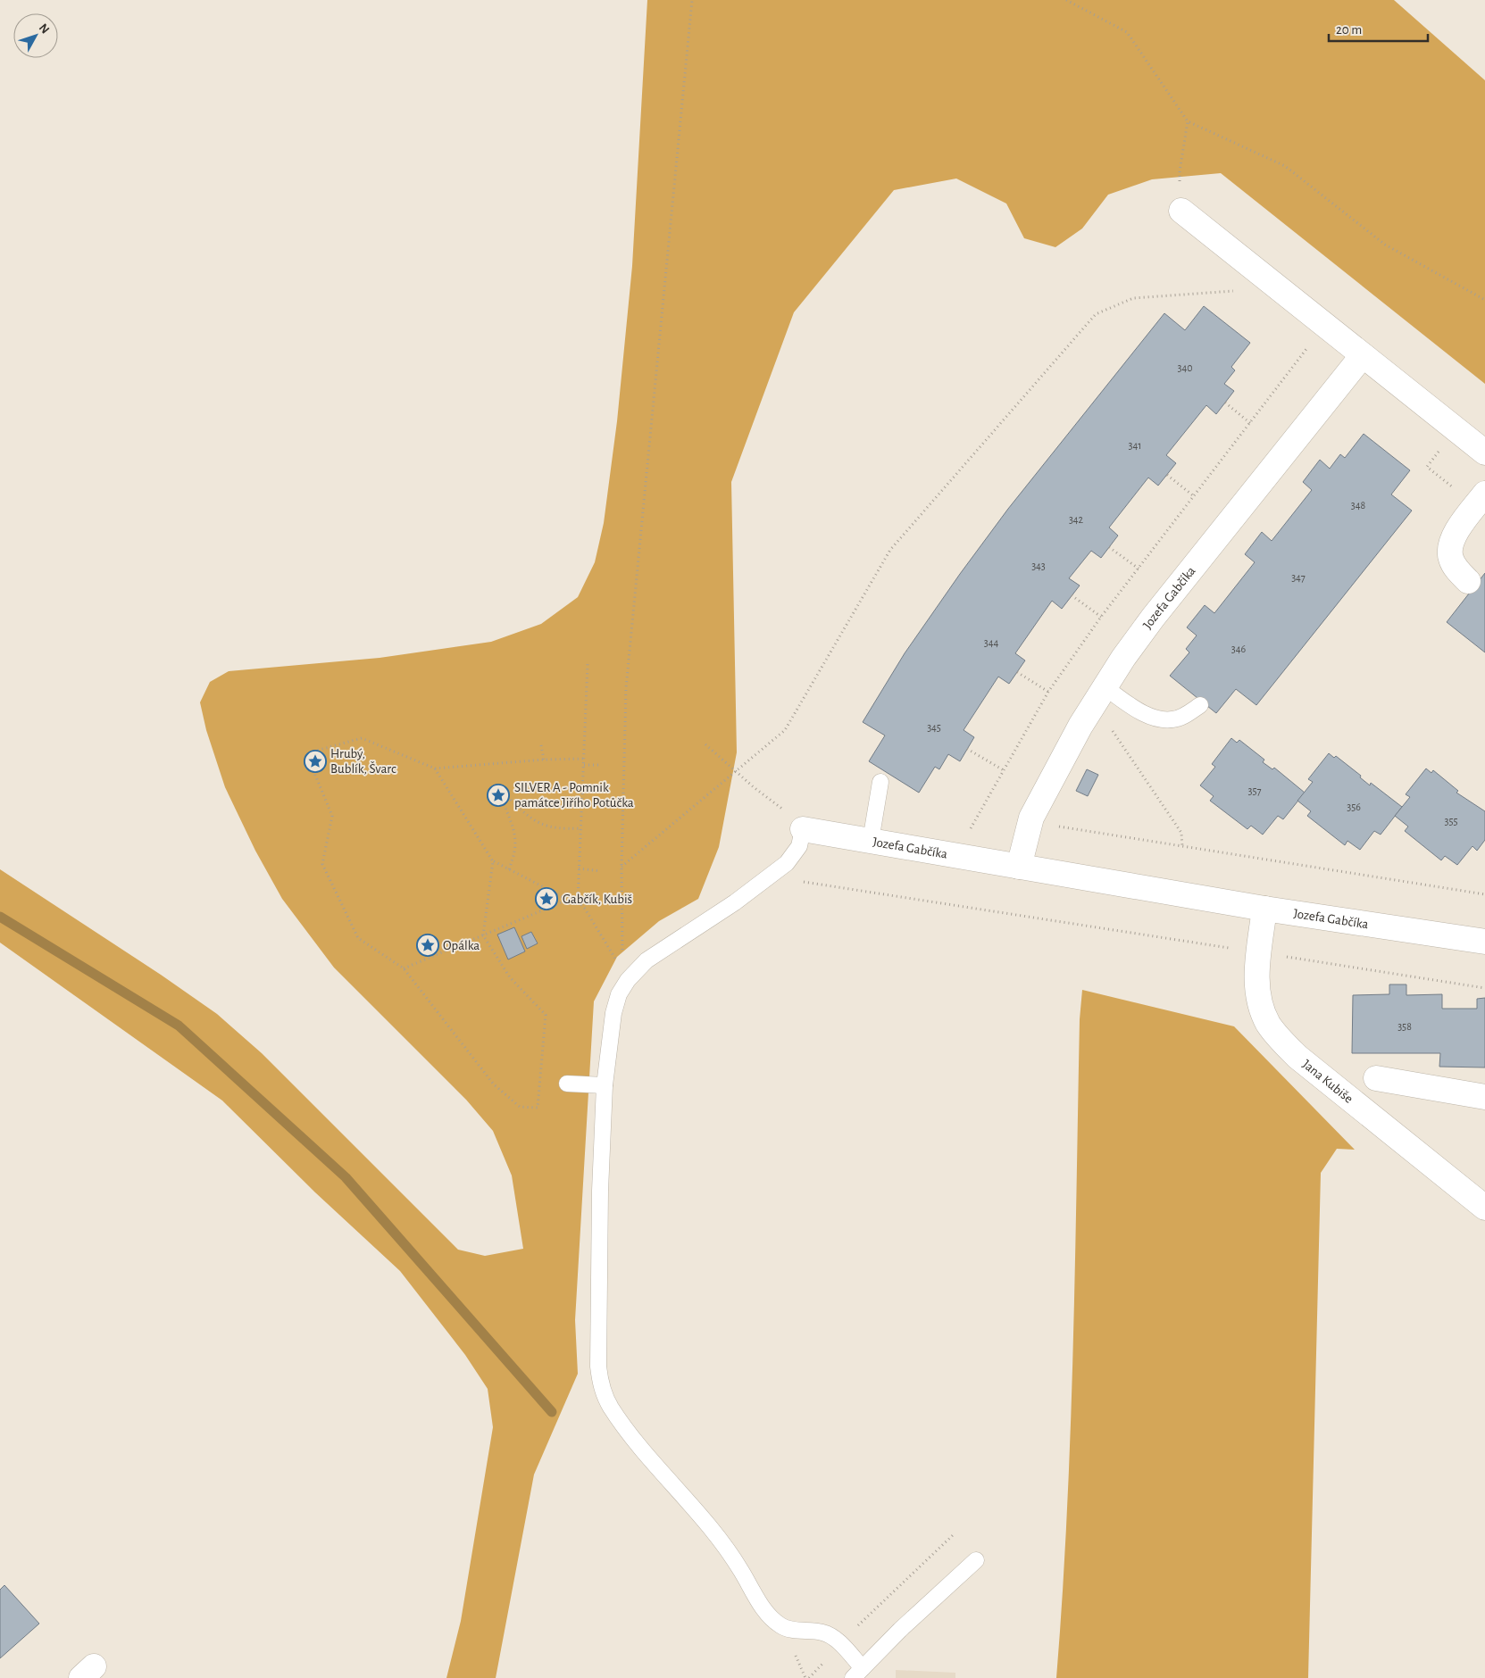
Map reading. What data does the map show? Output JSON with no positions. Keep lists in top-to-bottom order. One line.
{"streets":{"street":["Jozefa Gabčíka","Jana Kubiše"]},"crossings":[["Jozefa Gabčíka","Jana Kubiše"]],"places":{"place":["Hrubý, Bublík, Švarc","SILVER A - Pomnik památce Jiřího Potůčka","Gabčík, Kubiš","Opálka"]},"house_numbers":["340","341","348","342","343","347","344","346","345","357","356","355","358"],"scale_bar":"20 m","north":"top right"}
